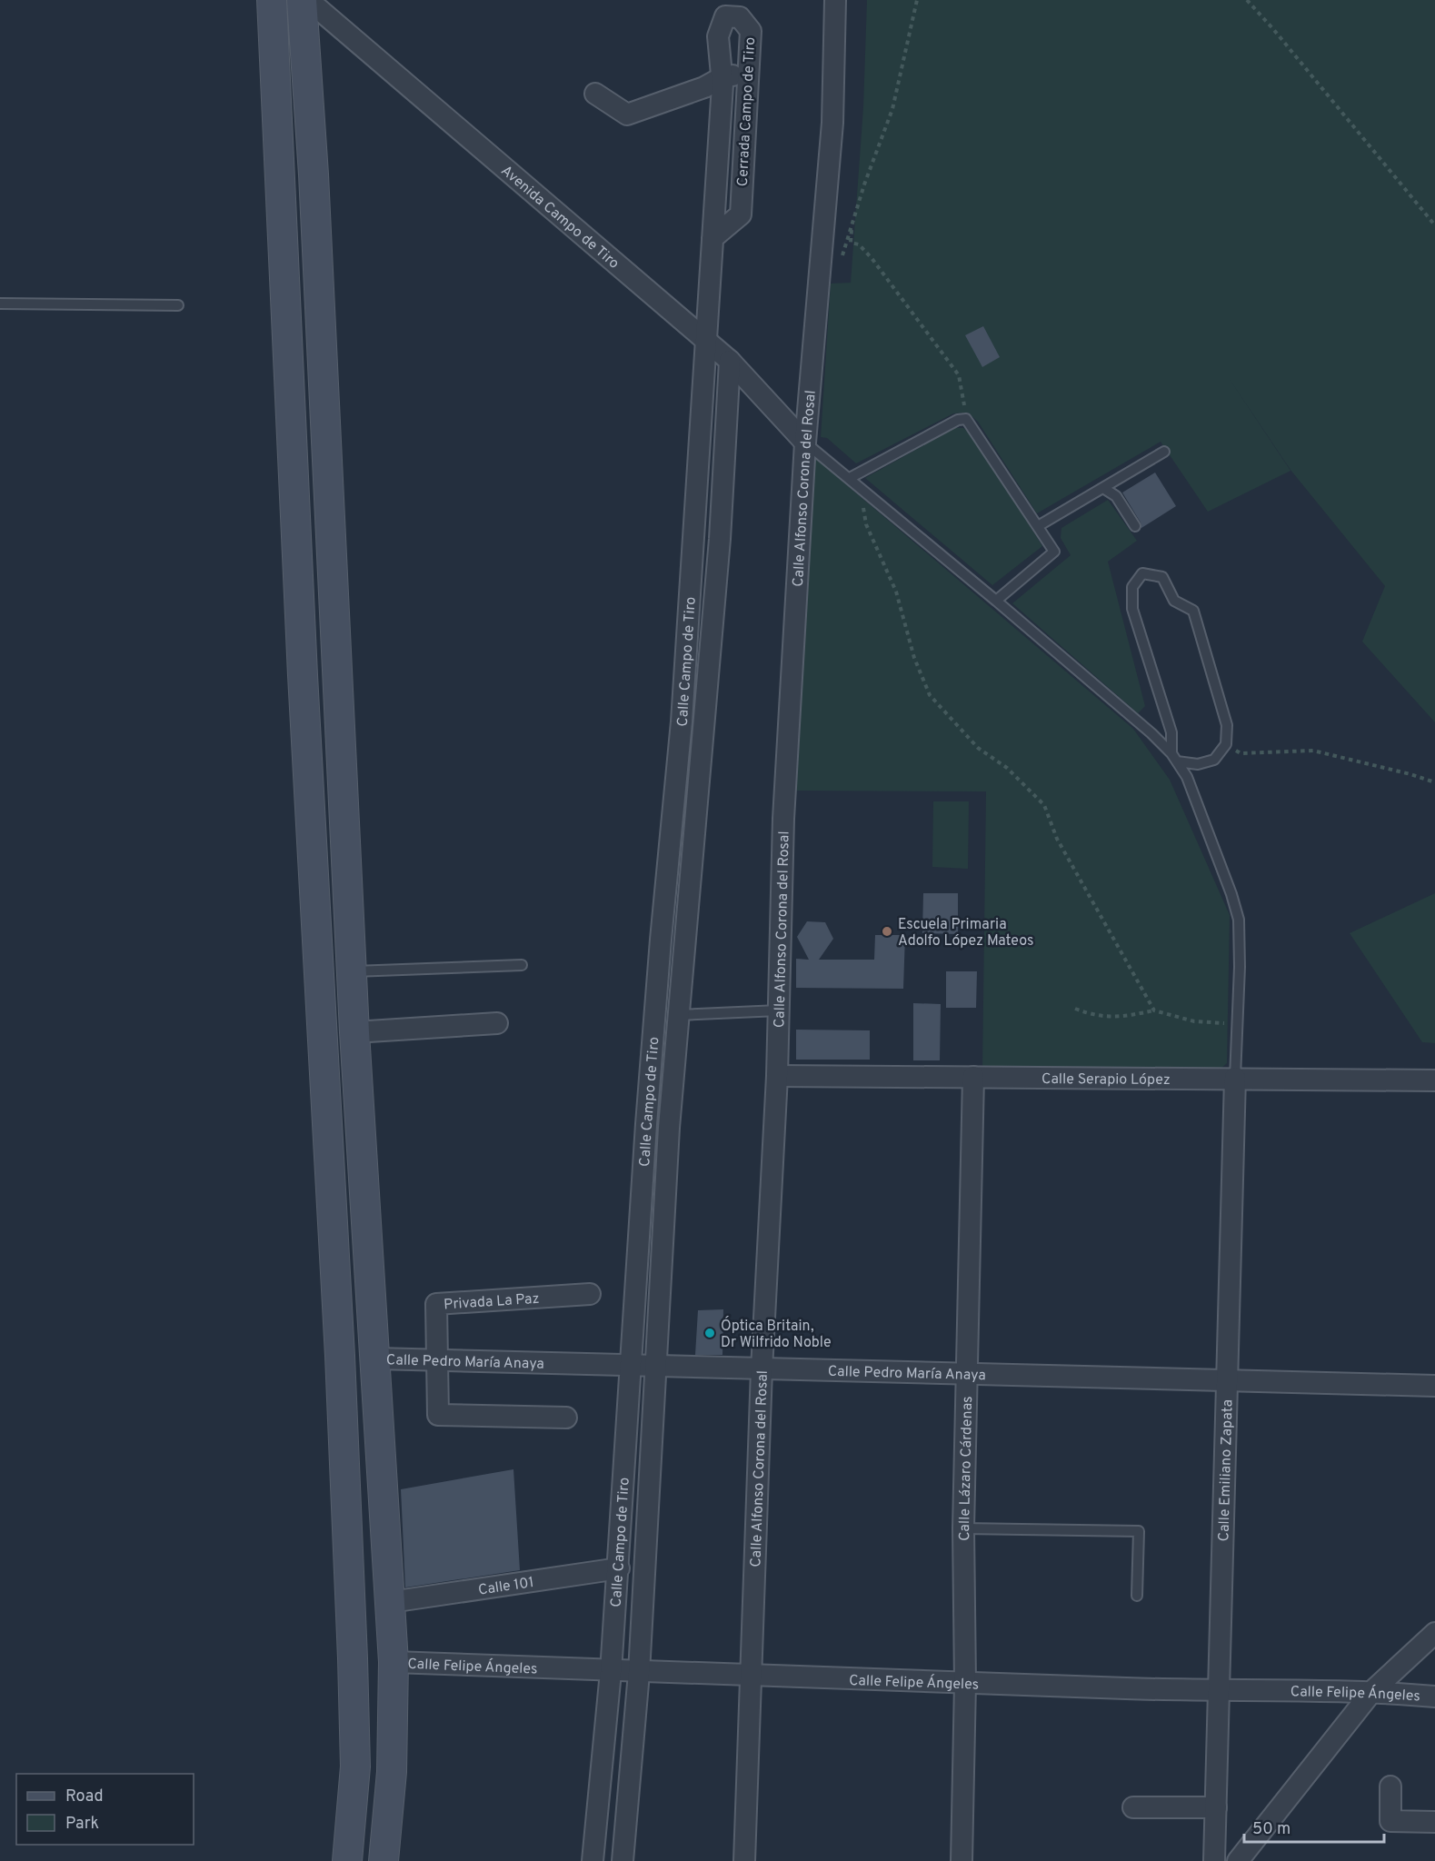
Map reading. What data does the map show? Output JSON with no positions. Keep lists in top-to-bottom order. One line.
{"streets":{"street":["Cerrada Campo de Tiro","Avenida Campo de Tiro","Calle Alfonso Corona del Rosal","Calle Campo de Tiro","Calle Serapio López","Privada La Paz","Calle Pedro María Anaya","Calle Lázaro Cárdenas","Calle Emiliano Zapata","Calle 101","Calle Felipe Ángeles"]},"crossings":[["Cerrada Campo de Tiro","Avenida Campo de Tiro"],["Cerrada Campo de Tiro","Calle Campo de Tiro"],["Avenida Campo de Tiro","Calle Alfonso Corona del Rosal"],["Avenida Campo de Tiro","Calle Campo de Tiro"],["Calle Alfonso Corona del Rosal","Calle Serapio López"],["Calle Alfonso Corona del Rosal","Calle Pedro María Anaya"],["Calle Alfonso Corona del Rosal","Calle Felipe Ángeles"],["Calle Campo de Tiro","Calle Pedro María Anaya"],["Calle Campo de Tiro","Calle 101"],["Calle Campo de Tiro","Calle Felipe Ángeles"],["Calle Serapio López","Calle Lázaro Cárdenas"],["Calle Serapio López","Calle Emiliano Zapata"],["Privada La Paz","Calle Pedro María Anaya"],["Calle Pedro María Anaya","Calle Lázaro Cárdenas"],["Calle Pedro María Anaya","Calle Emiliano Zapata"],["Calle Lázaro Cárdenas","Calle Felipe Ángeles"],["Calle Emiliano Zapata","Calle Felipe Ángeles"]],"places":["Escuela Primaria Adolfo López Mateos","Óptica Britain, Dr Wilfrido Noble"],"legend":["Road","Park"],"scale_bar":"50 m"}
